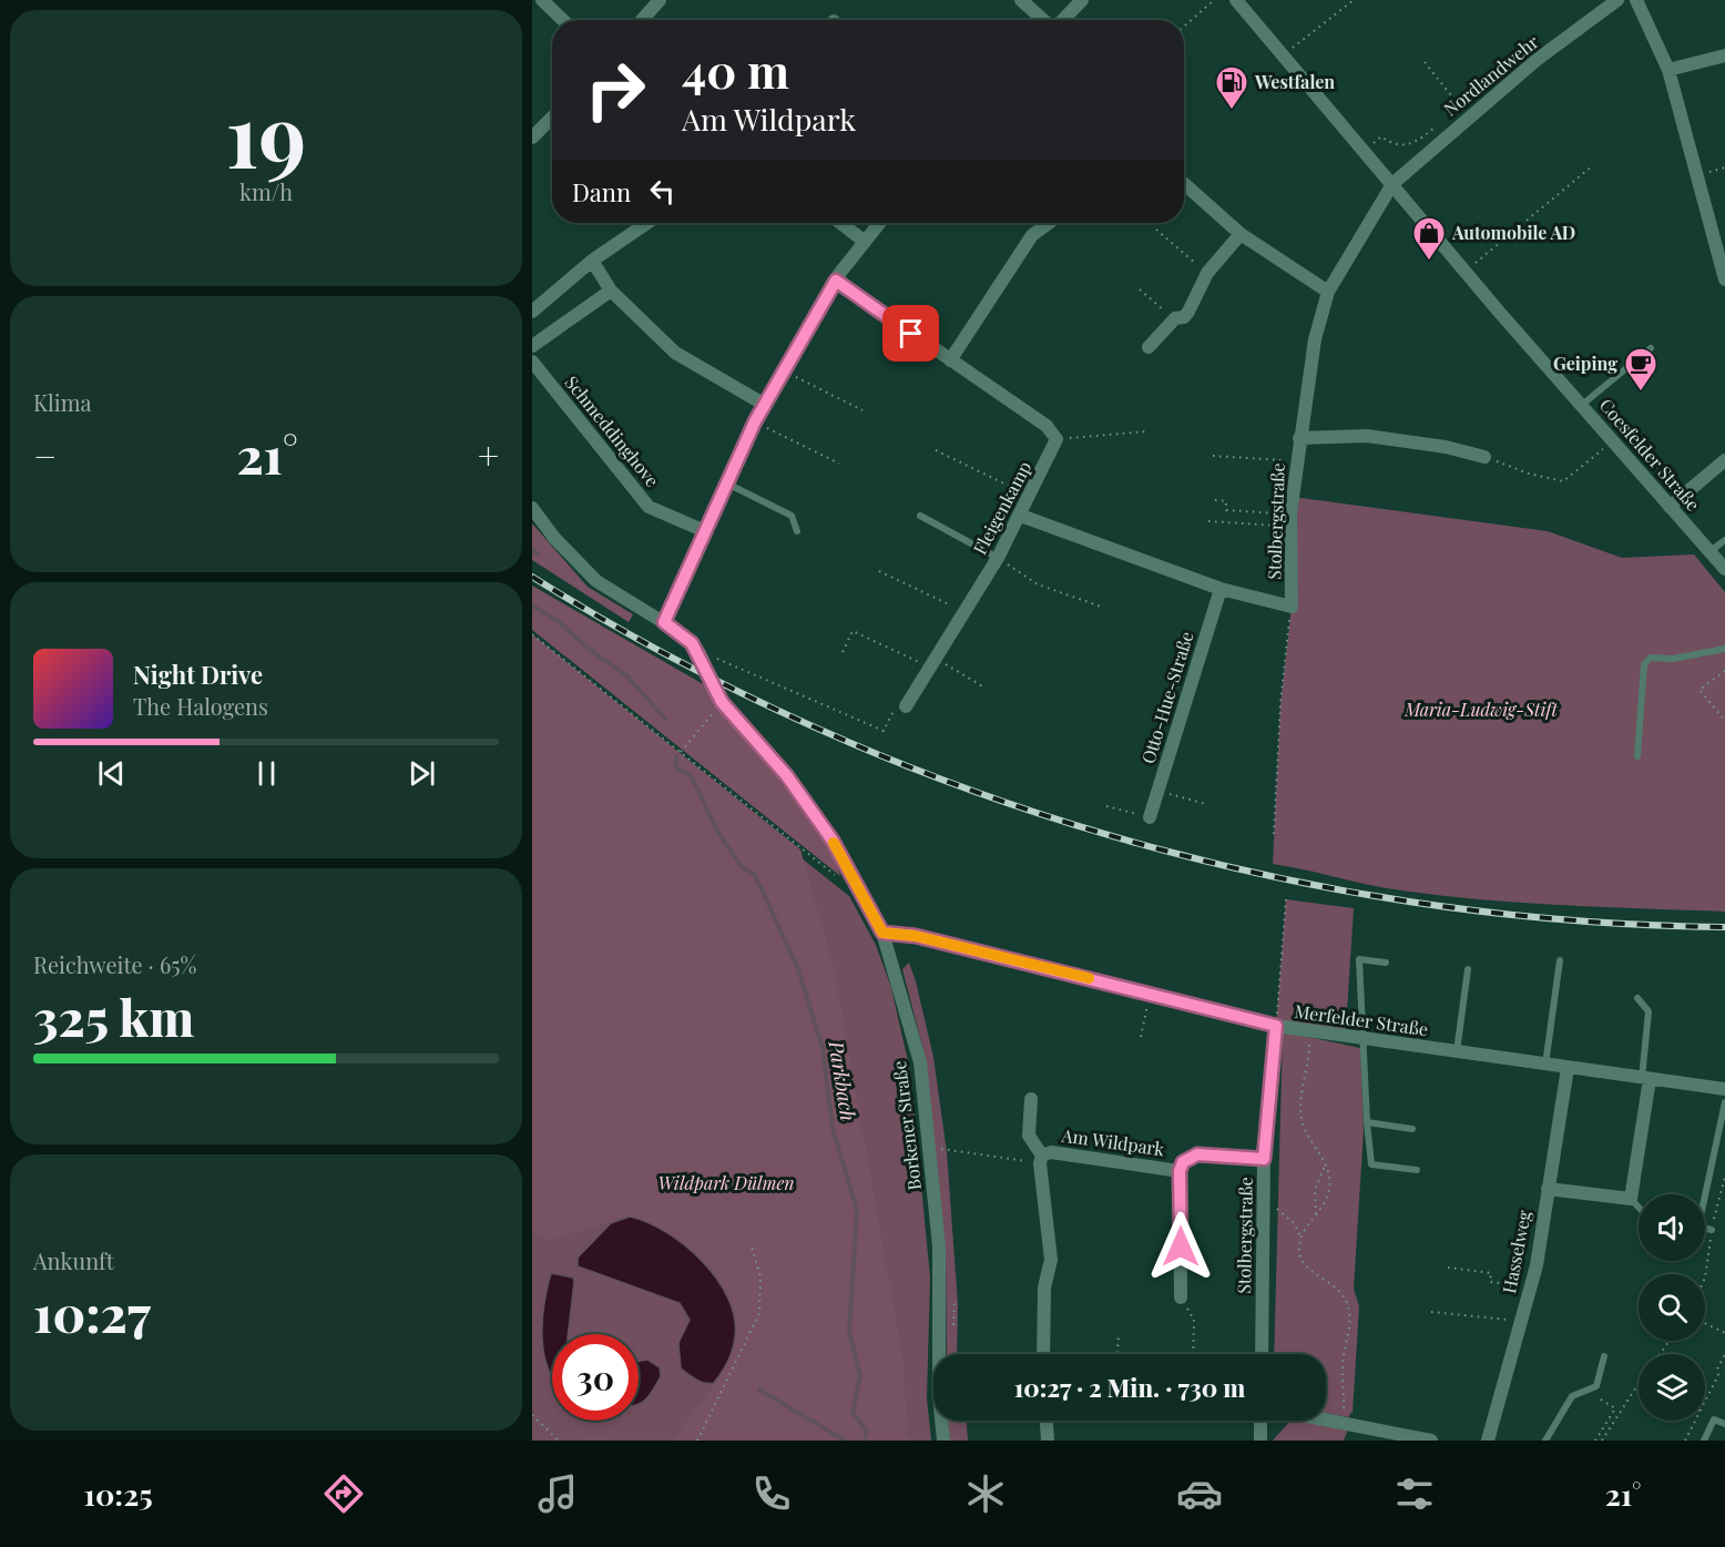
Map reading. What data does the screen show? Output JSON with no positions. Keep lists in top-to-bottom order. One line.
{"streets":{"street":["Nordlandwehr","Schmeddinghove","Coesfelder Straße","Fleigenkamp","Stolbergstraße","Otto-Hue-Straße","Merfelder Straße","Borkener Straße","Am Wildpark","Hasselweg"]},"crossings":[["Nordlandwehr","Coesfelder Straße"],["Nordlandwehr","Stolbergstraße"],["Coesfelder Straße","Stolbergstraße"],["Stolbergstraße","Merfelder Straße"],["Stolbergstraße","Am Wildpark"],["Merfelder Straße","Borkener Straße"],["Merfelder Straße","Hasselweg"]],"water":["Parkbach"],"parks":["Maria-Ludwig-Stift","Wildpark Dülmen"],"places":{"fuel station":["Westfalen"],"shop":["Automobile AD"],"cafe":["Geiping"]},"page":{"tile":[["19","km/h"],"Klima",["Reichweite · 65%","325 km"],["Ankunft","10:27"]],"turn":["40 m","Am Wildpark"],"then":"Dann","heat":["−","21°","+"],"song":["Night Drive","The Halogens"],"limit":"30","trip":"10:27 · 2 Min. · 730 m","tabs":["10:25","21°"]}}
